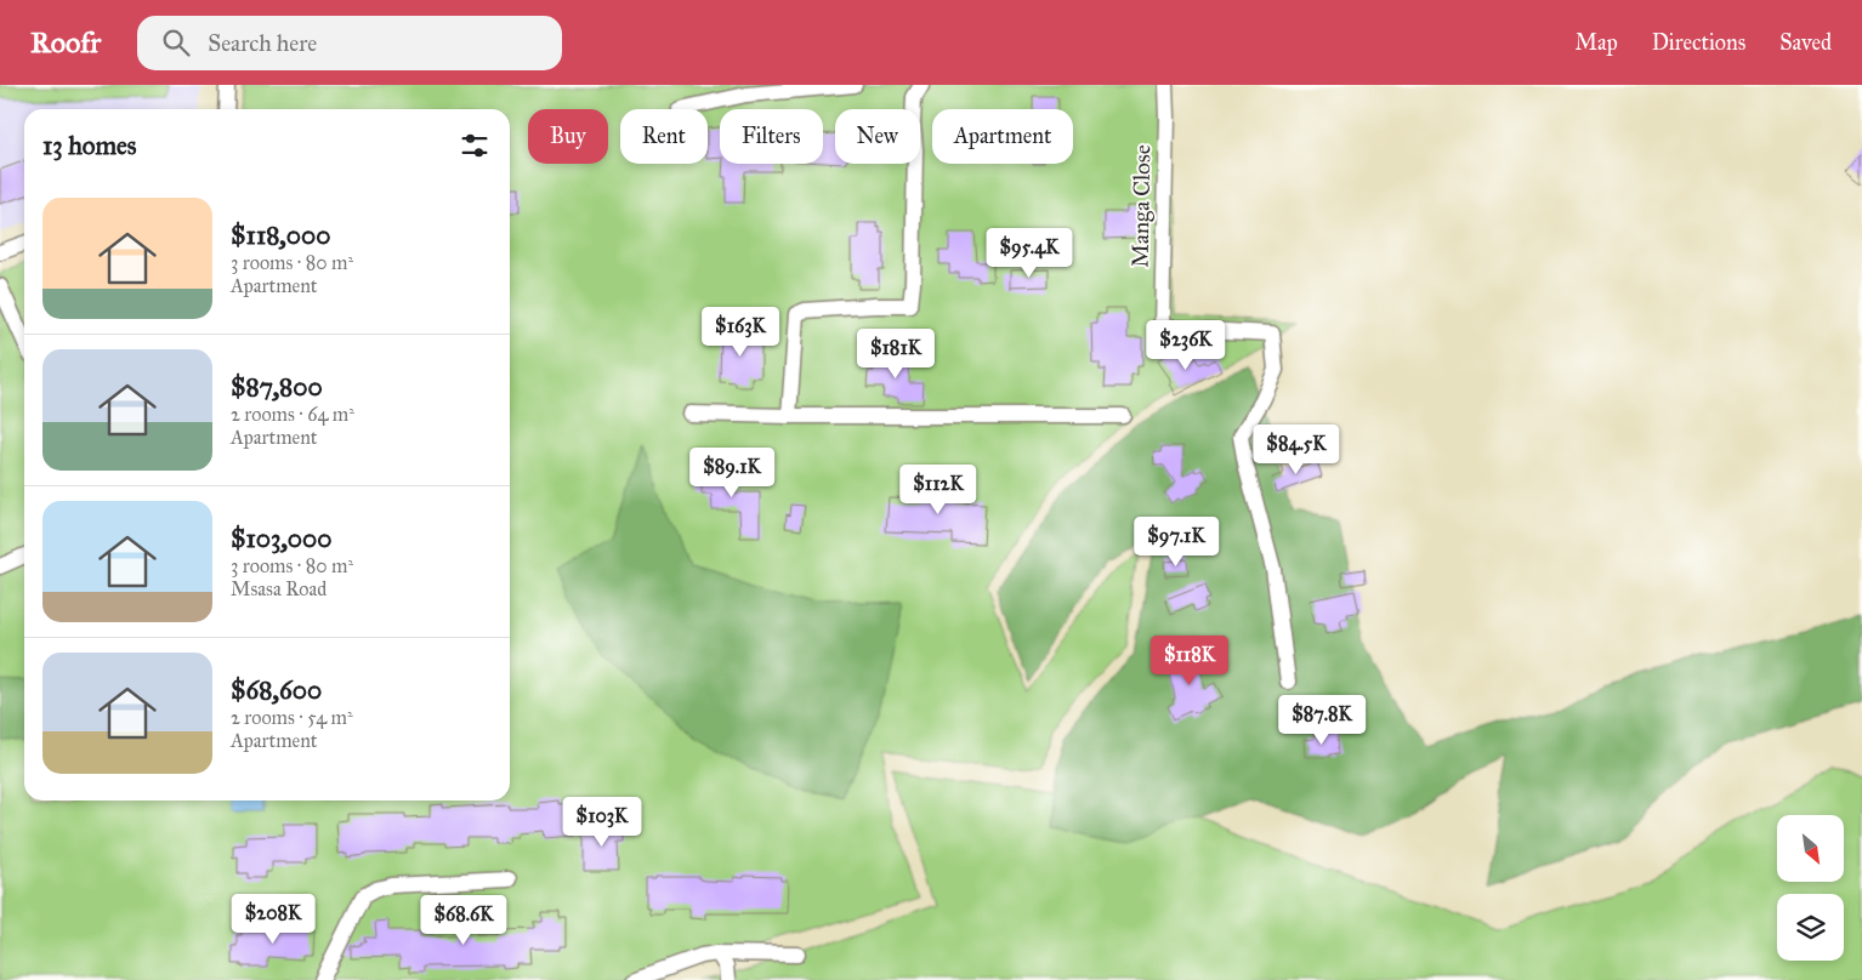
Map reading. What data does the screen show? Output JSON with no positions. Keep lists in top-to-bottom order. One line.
{"streets":{"street":["Manga Close"]},"north":"bottom right","page":{"header":"Roofr","search":"Search here","nav":["Map","Directions","Saved"],"chip":["Buy","Rent","Filters","New","Apartment"],"heading":"13 homes","list":[{"name":"$118,000","note":"3 rooms · 80 m² · Apartment"},{"name":"$87,800","note":"2 rooms · 64 m² · Apartment"},{"name":"$103,000","note":"3 rooms · 80 m² · Msasa Road"},{"name":"$68,600","note":"2 rooms · 54 m² · Apartment"}],"price":["$95.4K","$163K","$236K","$181K","$84.5K","$89.1K","$112K","$97.1K","$118K","$87.8K","$103K","$208K","$68.6K"]}}
